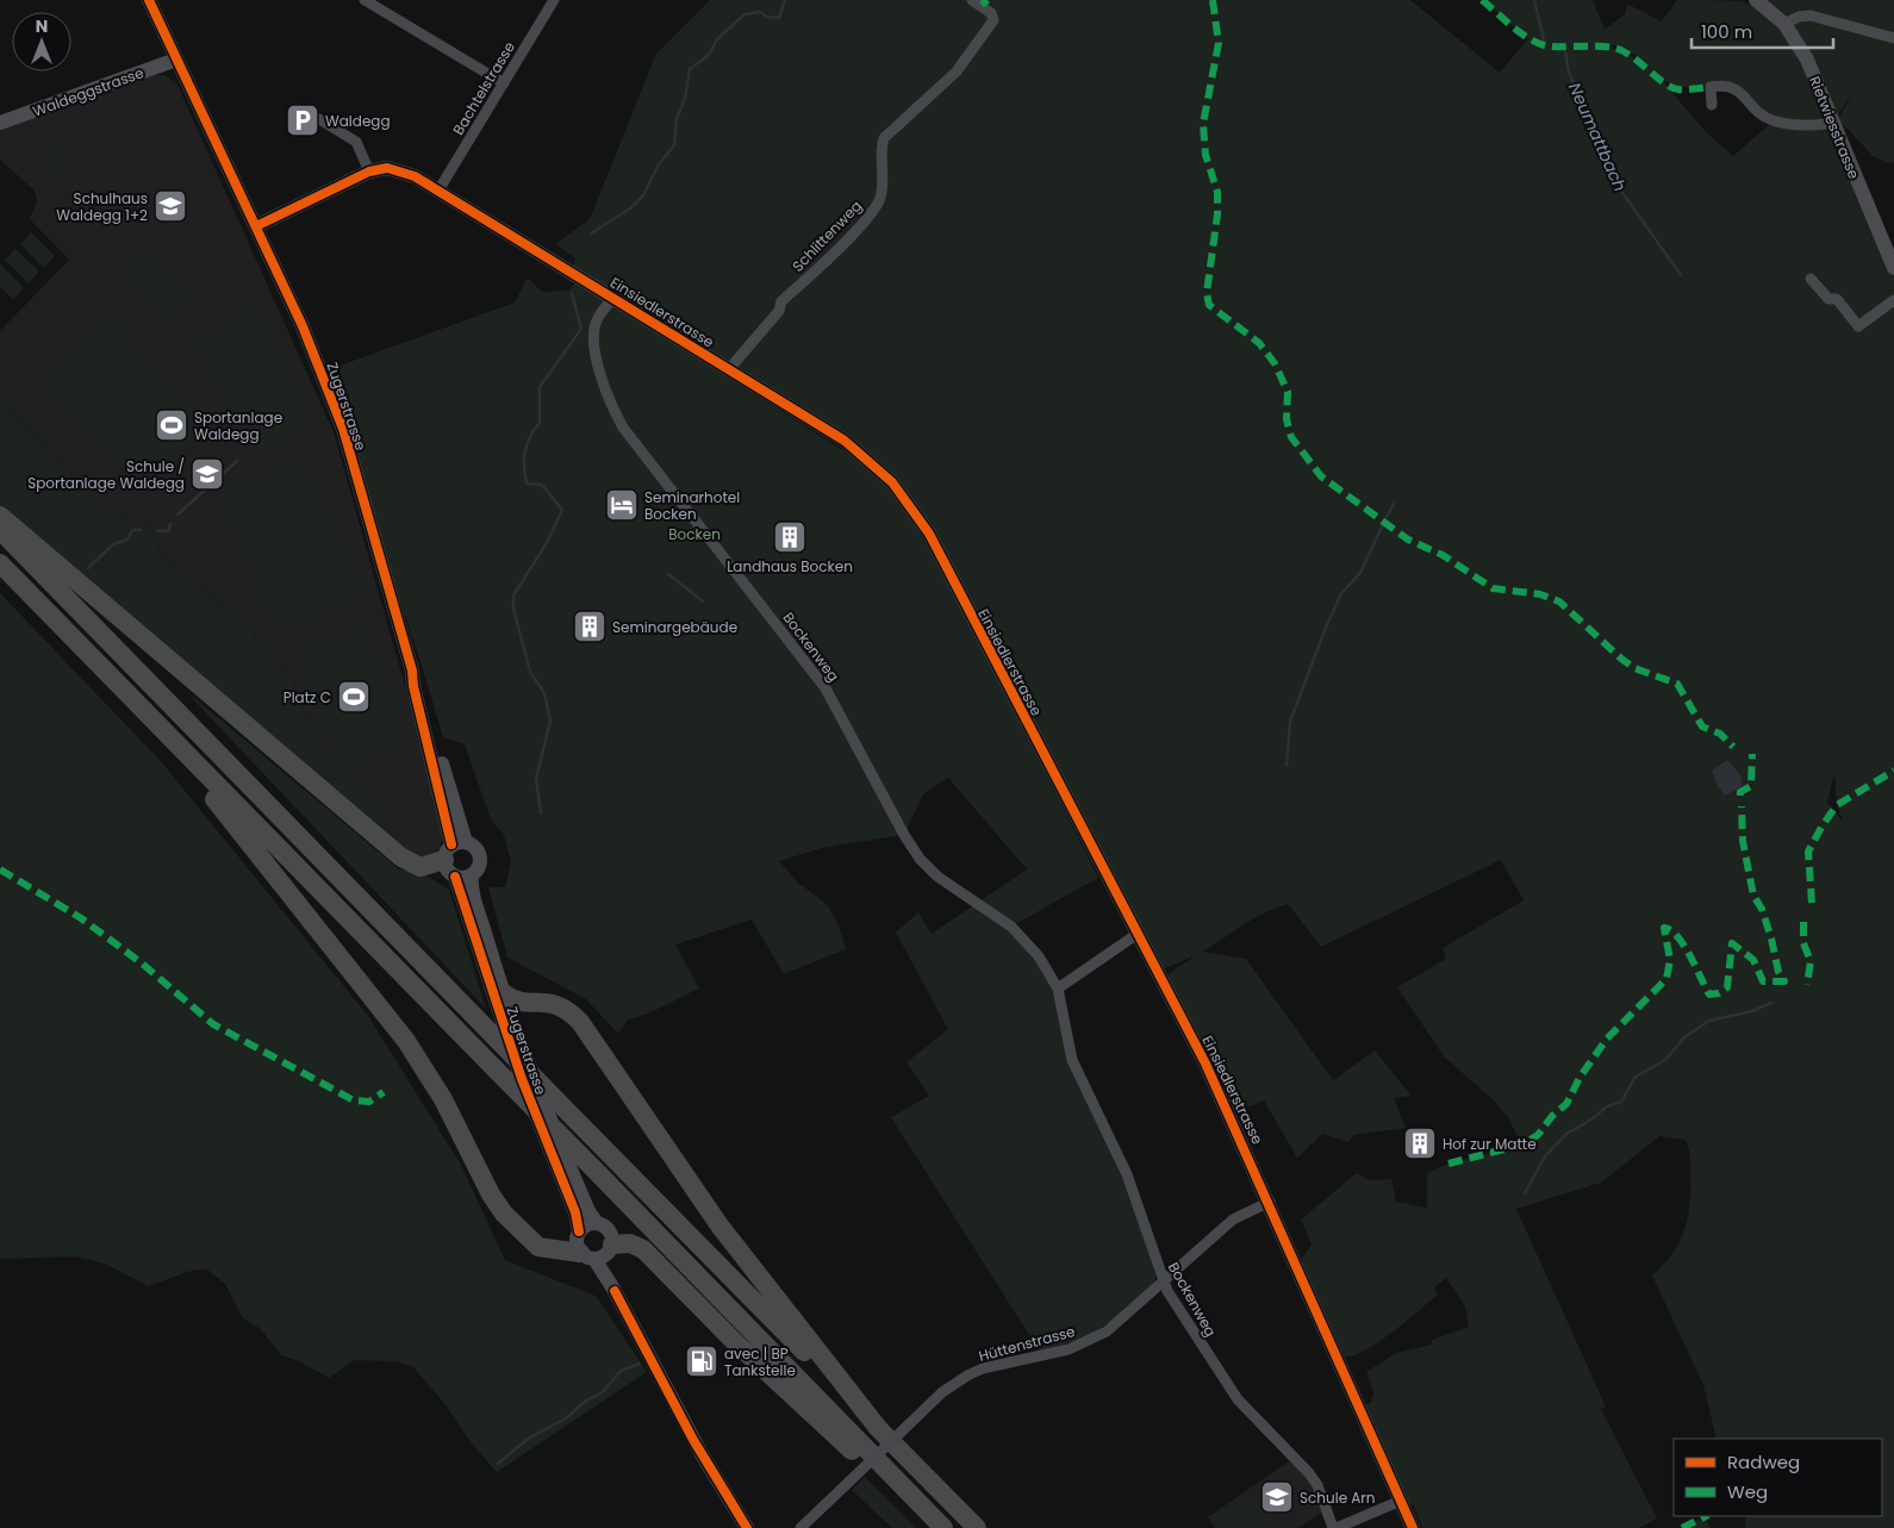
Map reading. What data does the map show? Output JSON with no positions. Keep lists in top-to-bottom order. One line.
{"streets":{"main road":["Waldeggstrasse","Rietwiesstrasse","Einsiedlerstrasse","Zugerstrasse"],"street":["Bachtelstrasse","Schlittenweg","Bockenweg","Hüttenstrasse"]},"crossings":[["Bachtelstrasse","Einsiedlerstrasse"],["Waldeggstrasse","Zugerstrasse"],["Schlittenweg","Einsiedlerstrasse"],["Einsiedlerstrasse","Zugerstrasse"],["Einsiedlerstrasse","Bockenweg"],["Einsiedlerstrasse","Hüttenstrasse"],["Bockenweg","Hüttenstrasse"]],"water":["Neumattbach"],"parks":["Bocken"],"places":{"parking":["Waldegg"],"school or university":["Schulhaus Waldegg 1+2","Schule / Sportanlage Waldegg","Schule Arn"],"sports":["Sportanlage Waldegg","Platz C"],"hotel":["Seminarhotel Bocken"],"building":["Landhaus Bocken","Seminargebäude","Hof zur Matte"],"fuel station":["avec | BP Tankstelle"]},"legend":["Radweg","Weg"],"scale_bar":"100 m","north":"top"}
